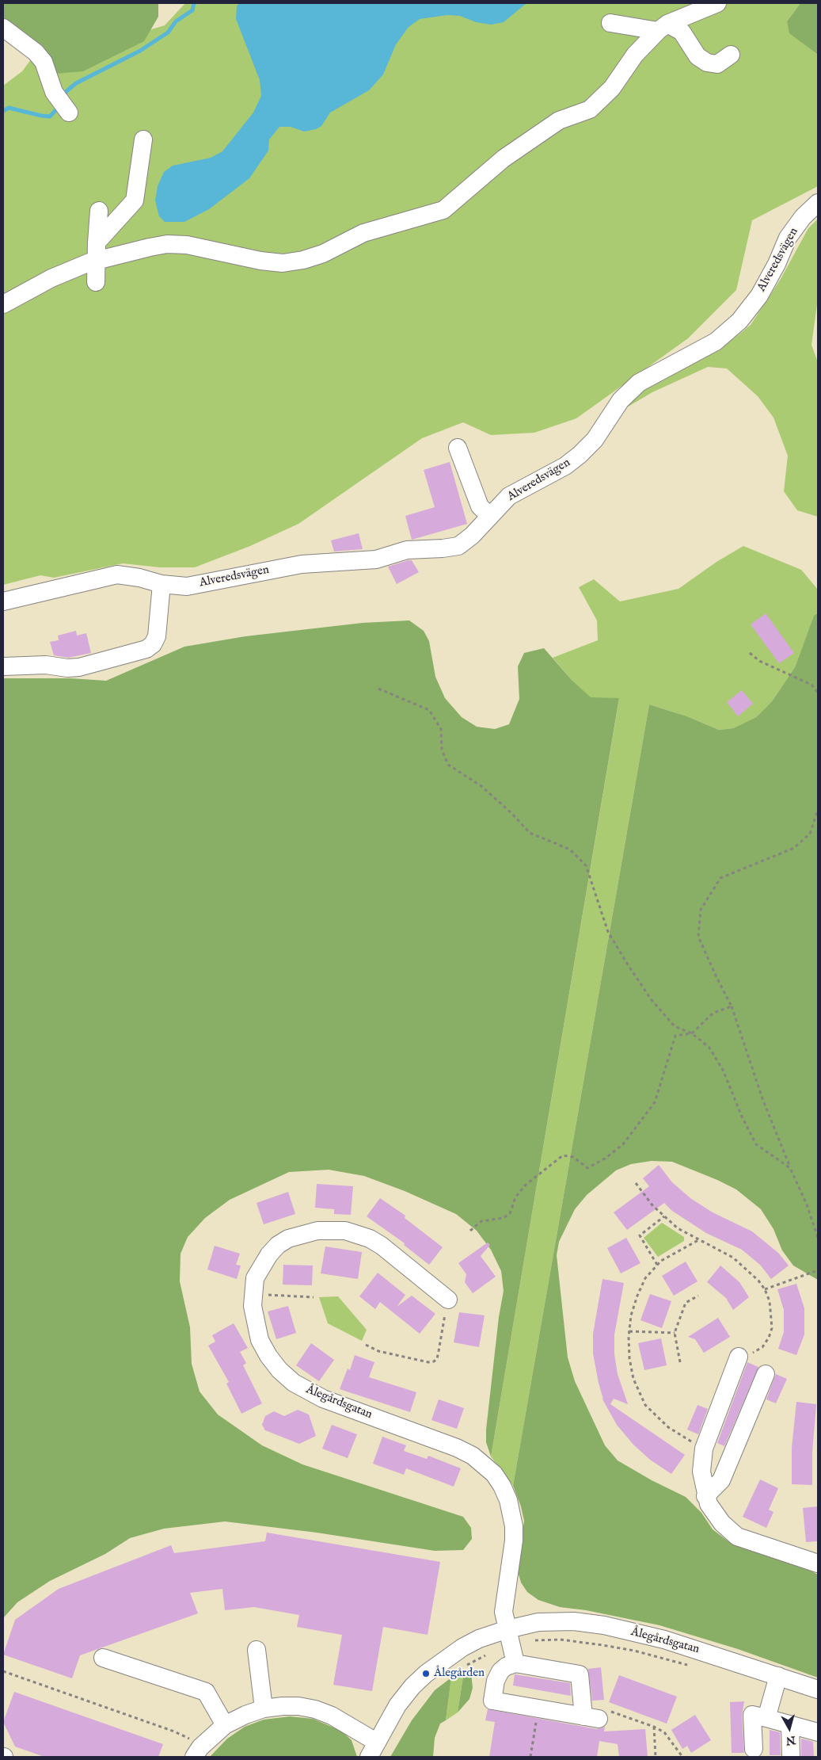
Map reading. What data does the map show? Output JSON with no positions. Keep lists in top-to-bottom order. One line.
{"streets":{"street":["Alveredsvägen","Ålegårdsgatan"]},"places":["Ålegården"],"north":"bottom"}
